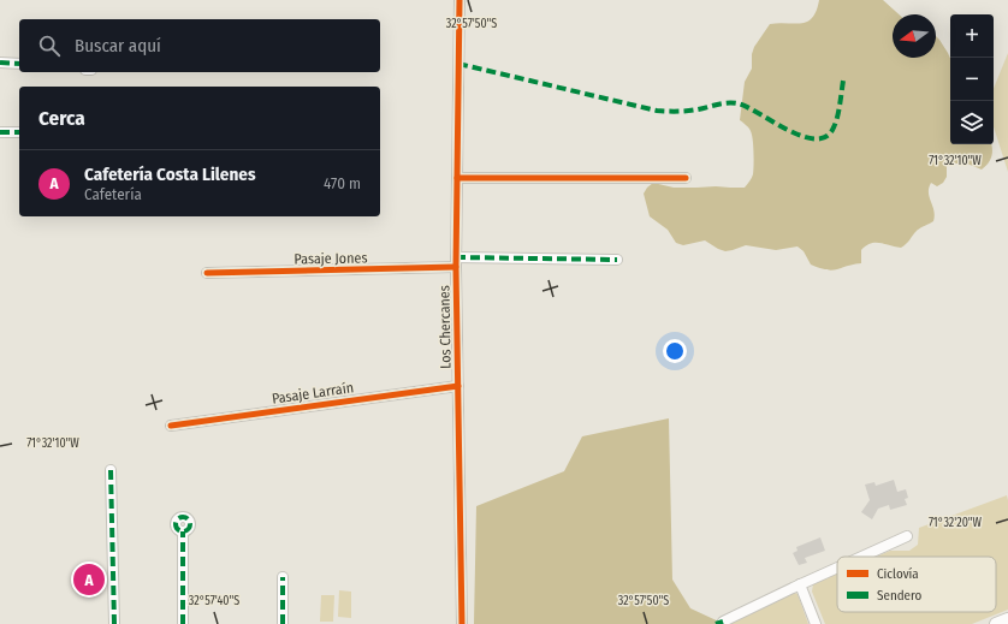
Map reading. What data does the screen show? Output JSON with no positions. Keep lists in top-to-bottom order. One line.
{"streets":{"street":["Pasaje Jones","Los Chercanes","Pasaje Larraín"]},"crossings":[["Pasaje Jones","Los Chercanes"],["Los Chercanes","Pasaje Larraín"]],"legend":["Ciclovía","Sendero"],"north":"left","page":{"map_buttons":["+","−"],"search":"Buscar aquí","heading":"Cerca","list":[{"mark":"A","name":"Cafetería Costa Lilenes","note":"Cafetería","value":"470 m"}],"pins":"A"},"coordinates":["32°57'50\"S","71°32'10\"W","71°32'20\"W","32°57'40\"S"]}
